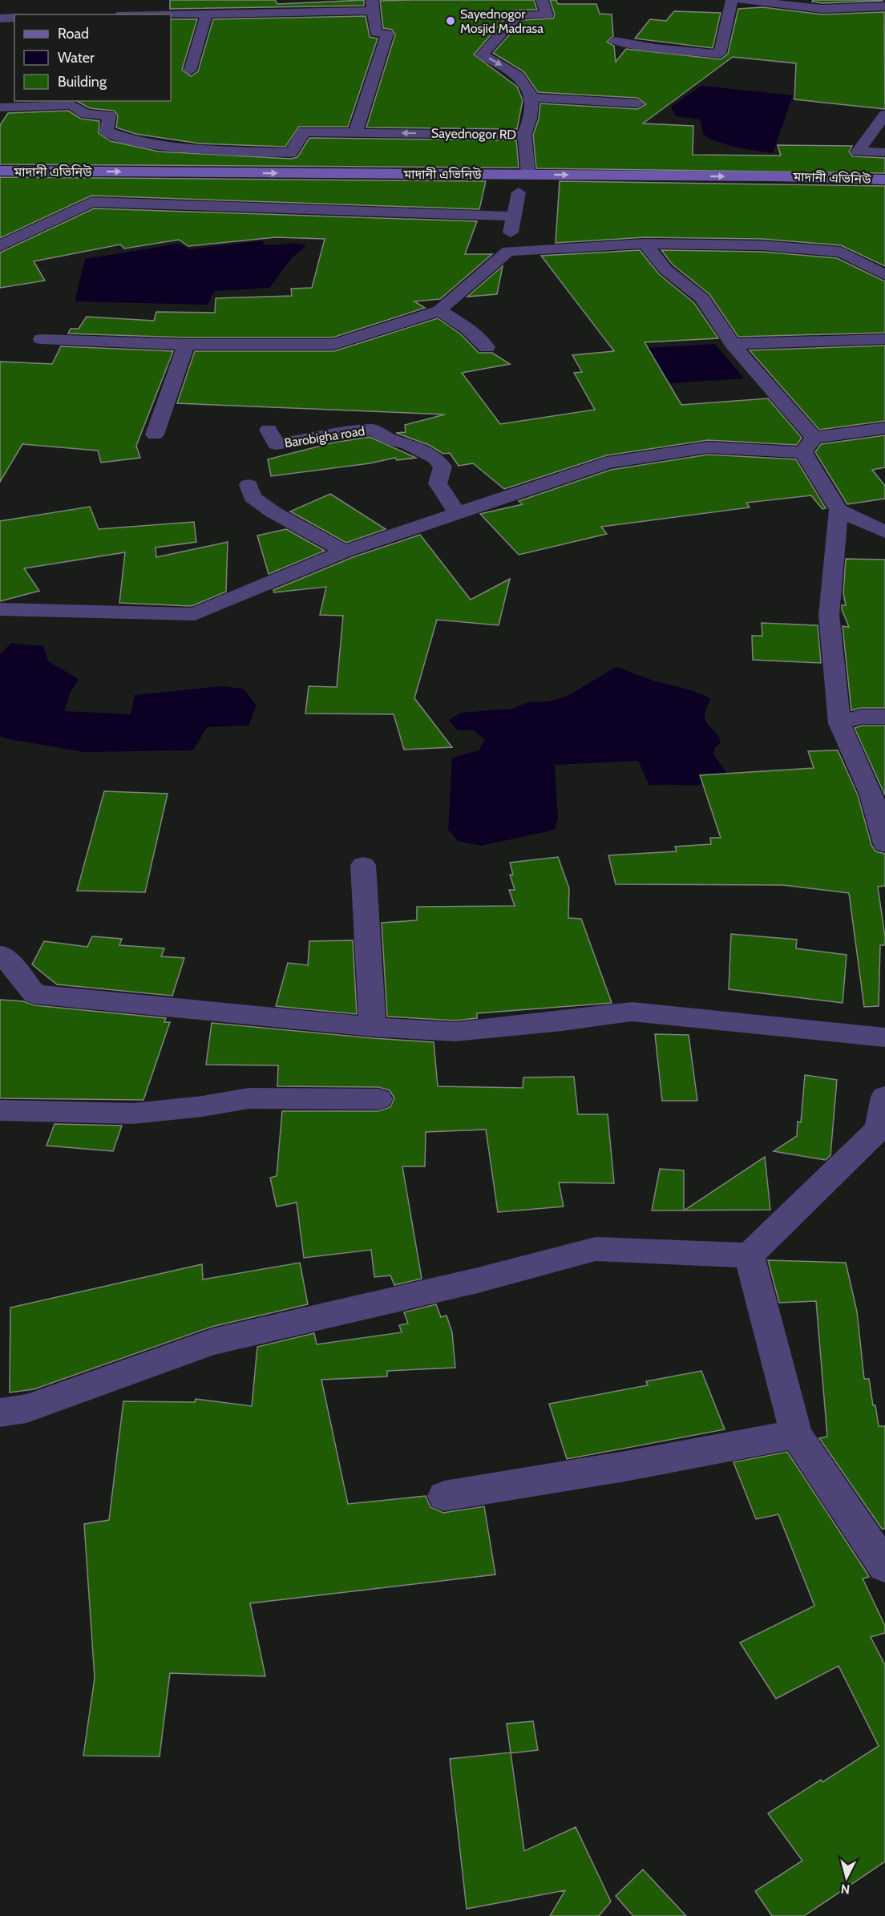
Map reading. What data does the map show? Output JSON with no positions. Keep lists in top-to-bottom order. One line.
{"streets":{"main road":["মাদানী এভিনিউ"],"street":["Sayednogor RD","Barobigha road"]},"one_way":["মাদানী এভিনিউ"],"places":["Sayednogor Mosjid Madrasa"],"legend":["Road","Water","Building"],"north":"bottom"}
